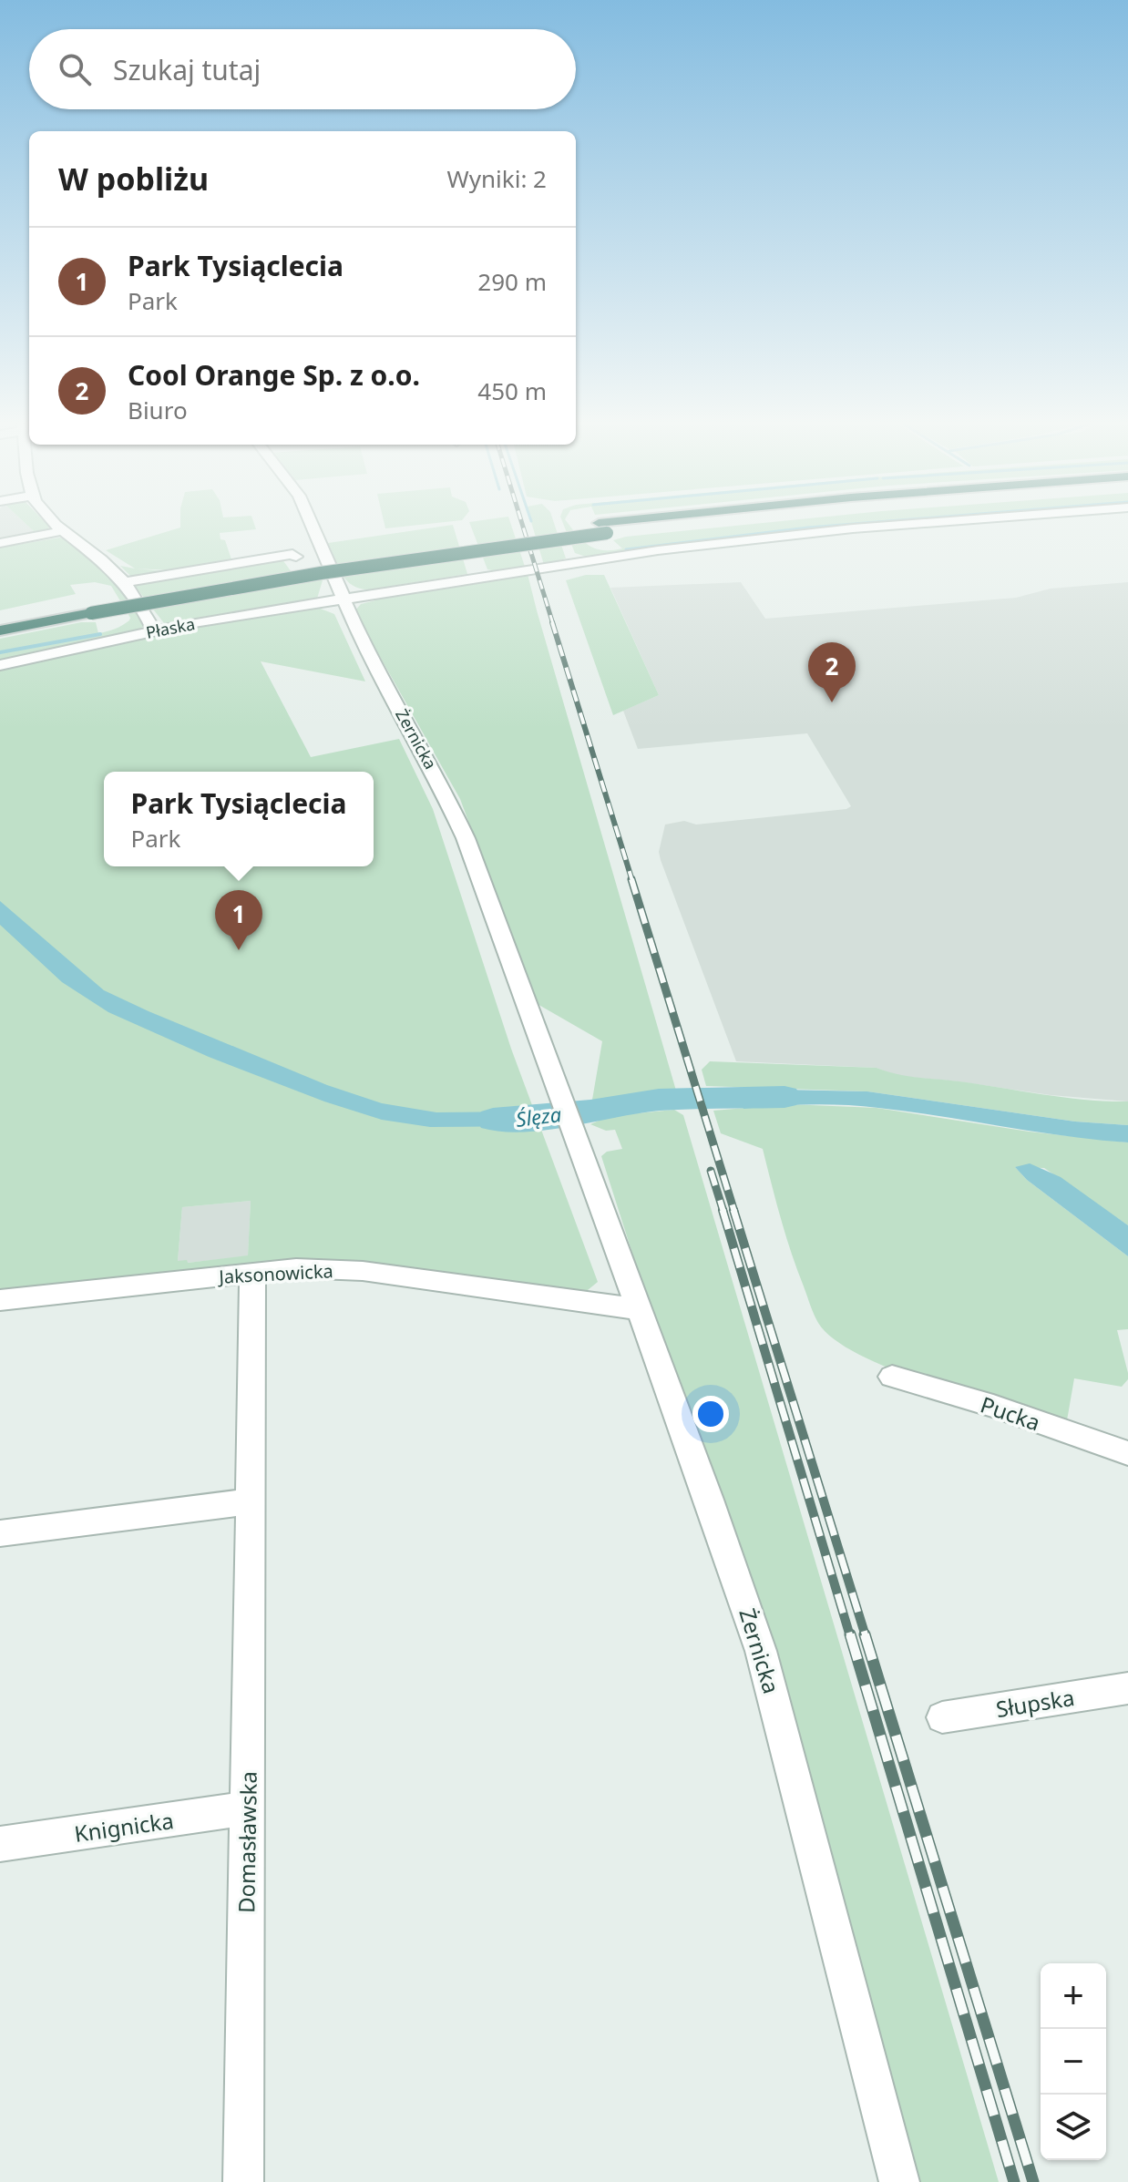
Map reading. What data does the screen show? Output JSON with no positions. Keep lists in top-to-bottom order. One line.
{"streets":{"street":["Płaska","Żernicka","Jaksonowicka","Pucka","Słupska","Knignicka","Domasławska"]},"crossings":[["Płaska","Żernicka"],["Żernicka","Jaksonowicka"],["Jaksonowicka","Domasławska"],["Knignicka","Domasławska"]],"water":["Ślęza"],"page":{"search":"Szukaj tutaj","heading":["W pobliżu","Wyniki: 2"],"list":[{"mark":"1","name":"Park Tysiąclecia","note":"Park","value":"290 m"},{"mark":"2","name":"Cool Orange Sp. z o.o.","note":"Biuro","value":"450 m"}],"pins":["2","1"],"popup":["Park Tysiąclecia","Park"],"map_buttons":["+","−"]}}
